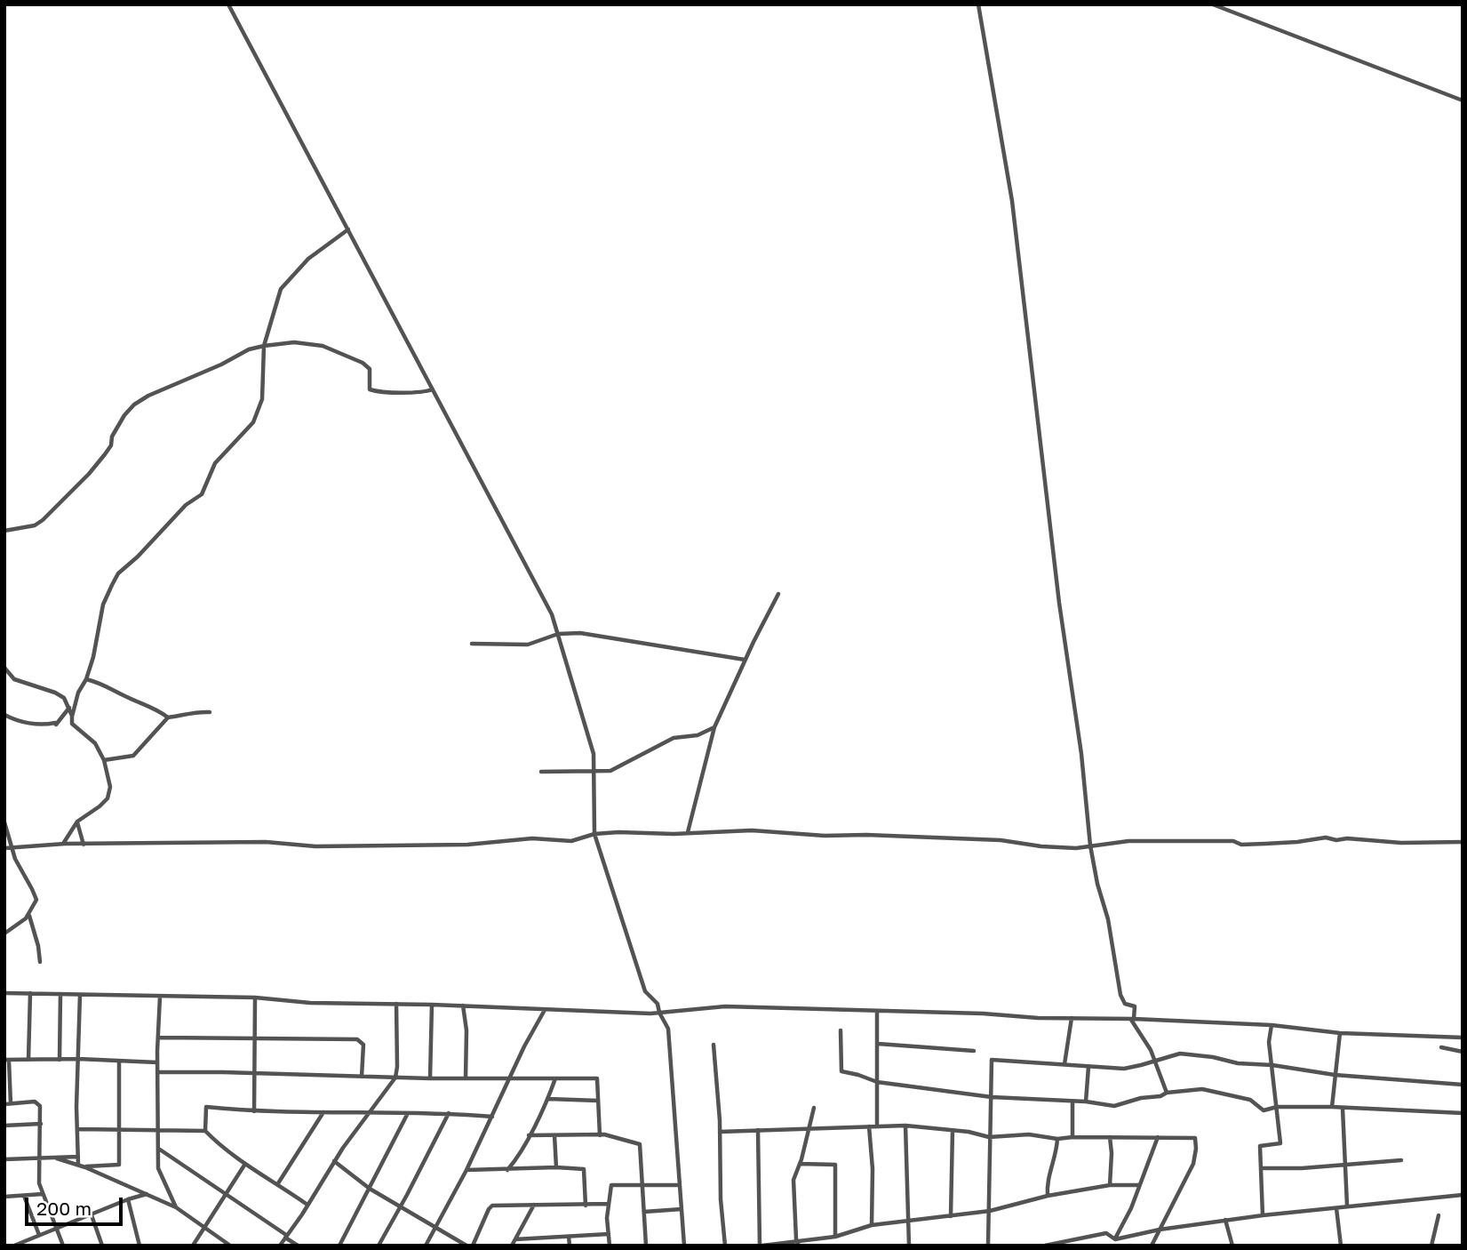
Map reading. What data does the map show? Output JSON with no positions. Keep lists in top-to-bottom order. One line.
{"scale_bar":"200 m"}
